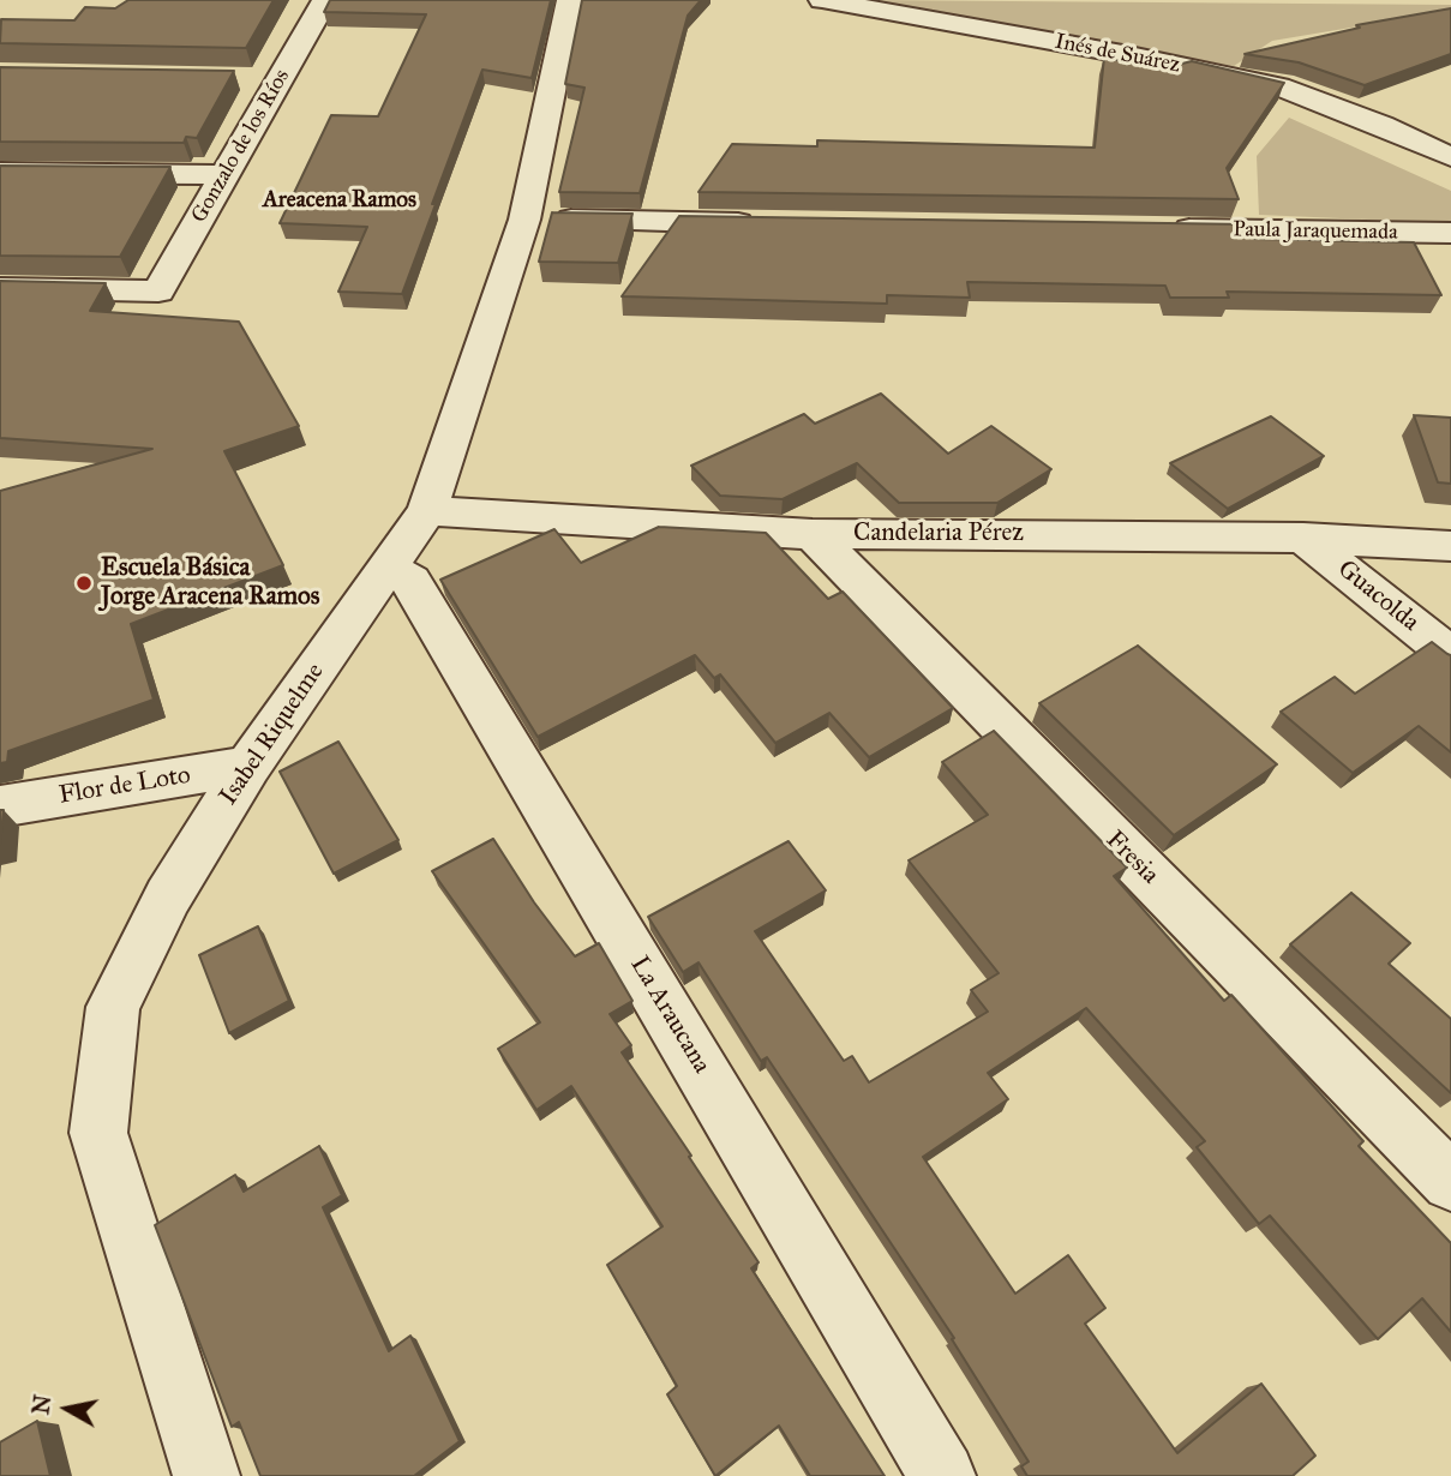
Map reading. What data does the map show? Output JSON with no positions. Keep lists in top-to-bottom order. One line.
{"streets":{"street":["Inés de Suárez","Gonzalo de los Ríos","Paula Jaraquemada","Candelaria Pérez","Guacolda","Isabel Riquelme","Flor de Loto","Fresia","La Araucana"]},"crossings":[["Candelaria Pérez","Guacolda"],["Candelaria Pérez","Isabel Riquelme"],["Candelaria Pérez","Fresia"],["Isabel Riquelme","Flor de Loto"],["Isabel Riquelme","La Araucana"]],"districts":["Areacena Ramos"],"places":["Escuela Básica Jorge Aracena Ramos"],"north":"left"}
